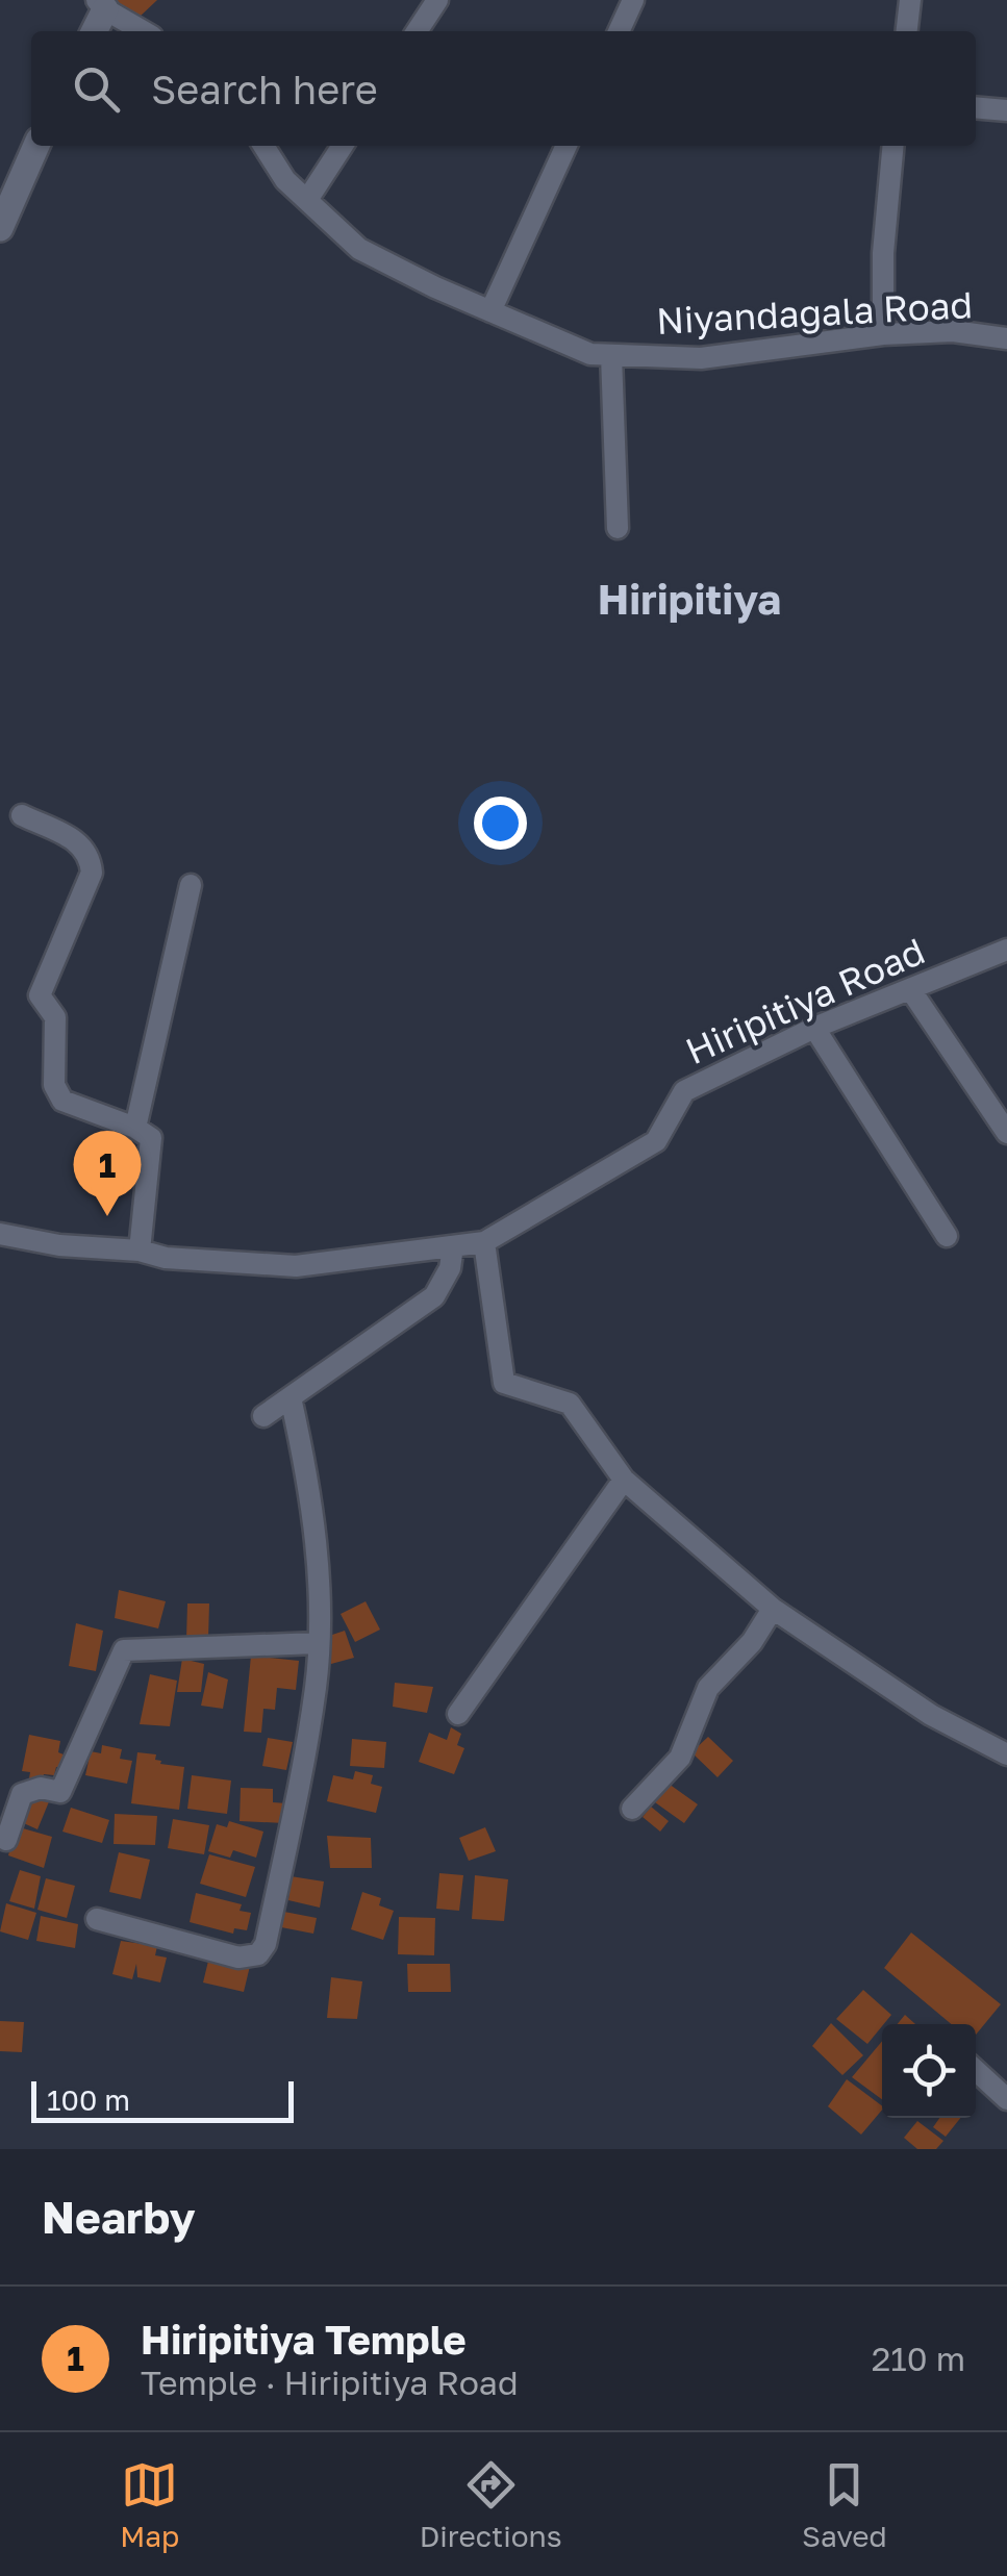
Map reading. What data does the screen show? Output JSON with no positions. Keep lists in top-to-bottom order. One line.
{"streets":{"street":["Niyandagala Road","Hiripitiya Road"]},"districts":["Hiripitiya"],"scale_bar":"100 m","page":{"search":"Search here","pins":"1","scale":"100 m","heading":"Nearby","list":[{"mark":"1","name":"Hiripitiya Temple","note":"Temple · Hiripitiya Road","value":"210 m"}],"nav":["Map","Directions","Saved"]}}
